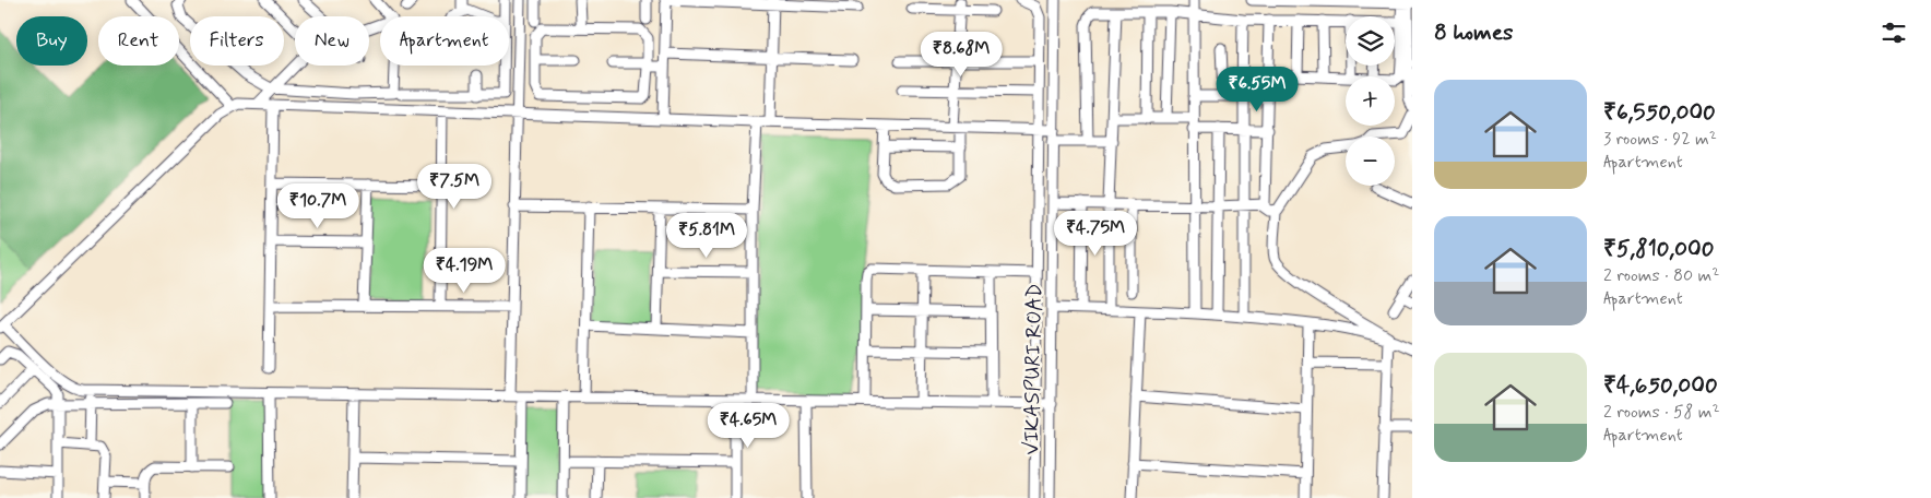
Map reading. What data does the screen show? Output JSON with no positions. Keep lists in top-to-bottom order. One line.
{"streets":{"street":["VIKASPURI ROAD"]},"page":{"heading":"8 homes","map_buttons":["+","−"],"chip":["Buy","Rent","Filters","New","Apartment"],"price":["₹8.68M","₹6.55M","₹7.5M","₹10.7M","₹4.75M","₹5.81M","₹4.19M","₹4.65M"],"list":[{"name":"₹6,550,000","note":"3 rooms · 92 m² · Apartment"},{"name":"₹5,810,000","note":"2 rooms · 80 m² · Apartment"},{"name":"₹4,650,000","note":"2 rooms · 58 m² · Apartment"}]}}
